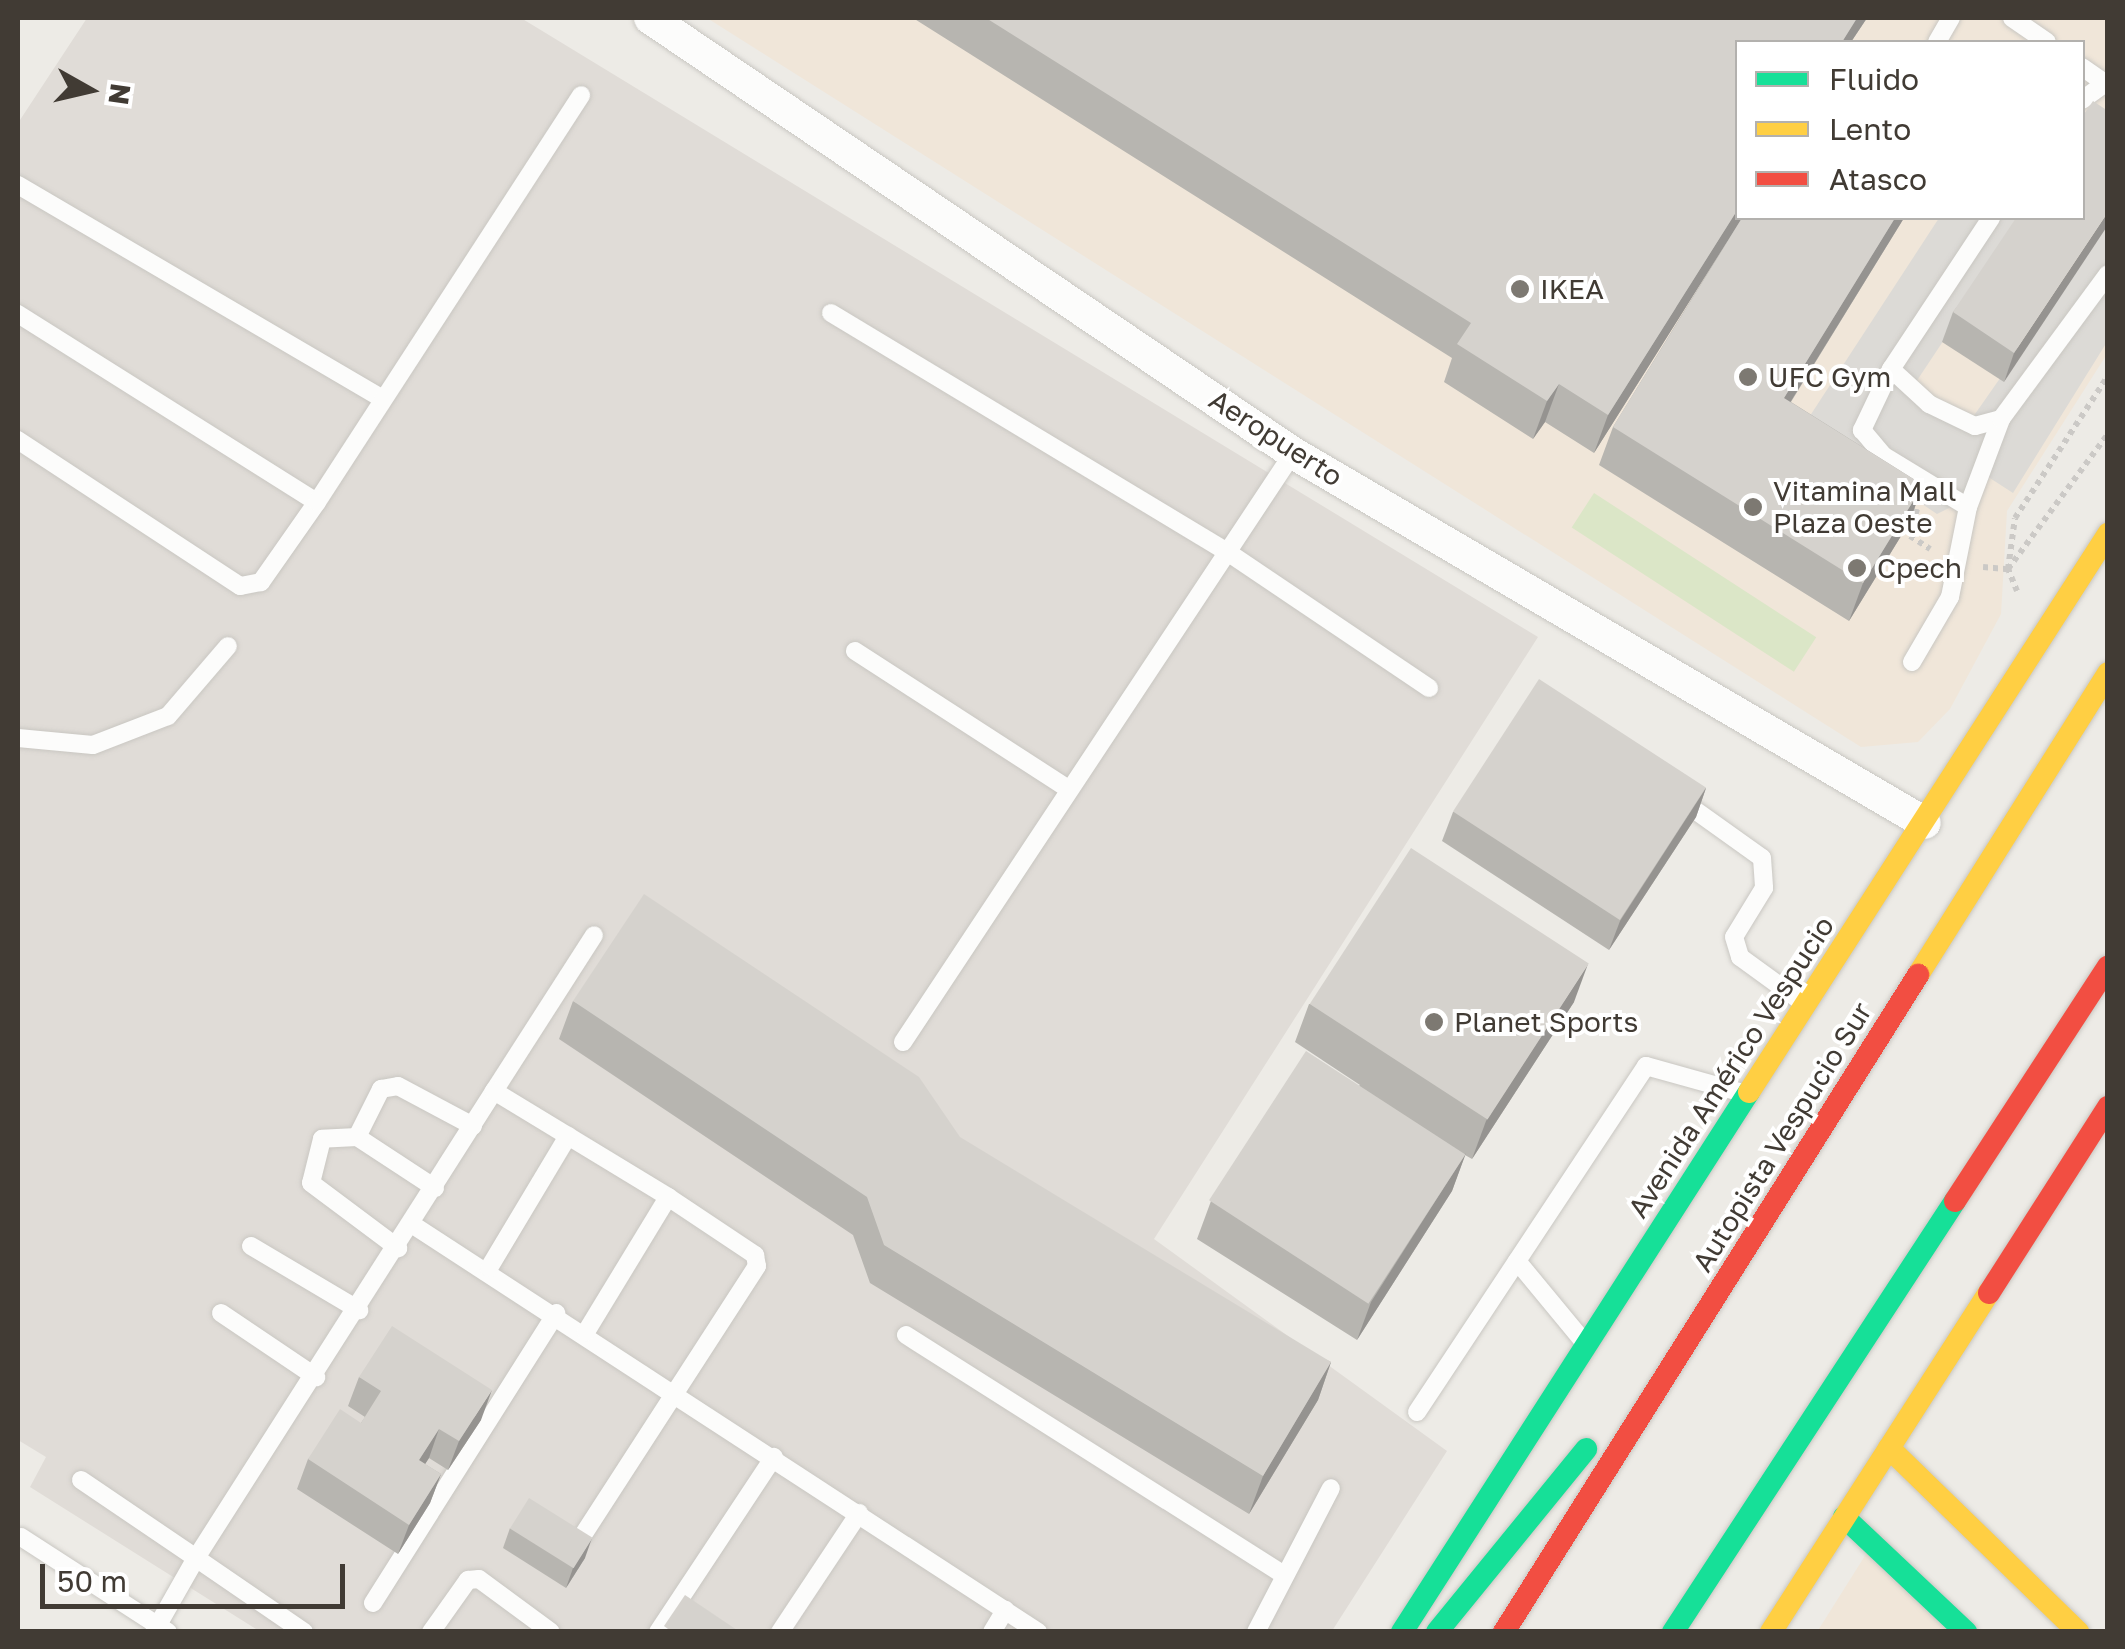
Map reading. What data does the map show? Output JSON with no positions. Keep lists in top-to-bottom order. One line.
{"streets":{"main road":["Avenida Américo Vespucio","Autopista Vespucio Sur"],"street":["Aeropuerto"]},"crossings":[["Aeropuerto","Avenida Américo Vespucio"]],"places":["IKEA","UFC Gym","Vitamina Mall Plaza Oeste","Cpech","Planet Sports"],"legend":["Fluido","Lento","Atasco"],"scale_bar":"50 m","north":"right"}
